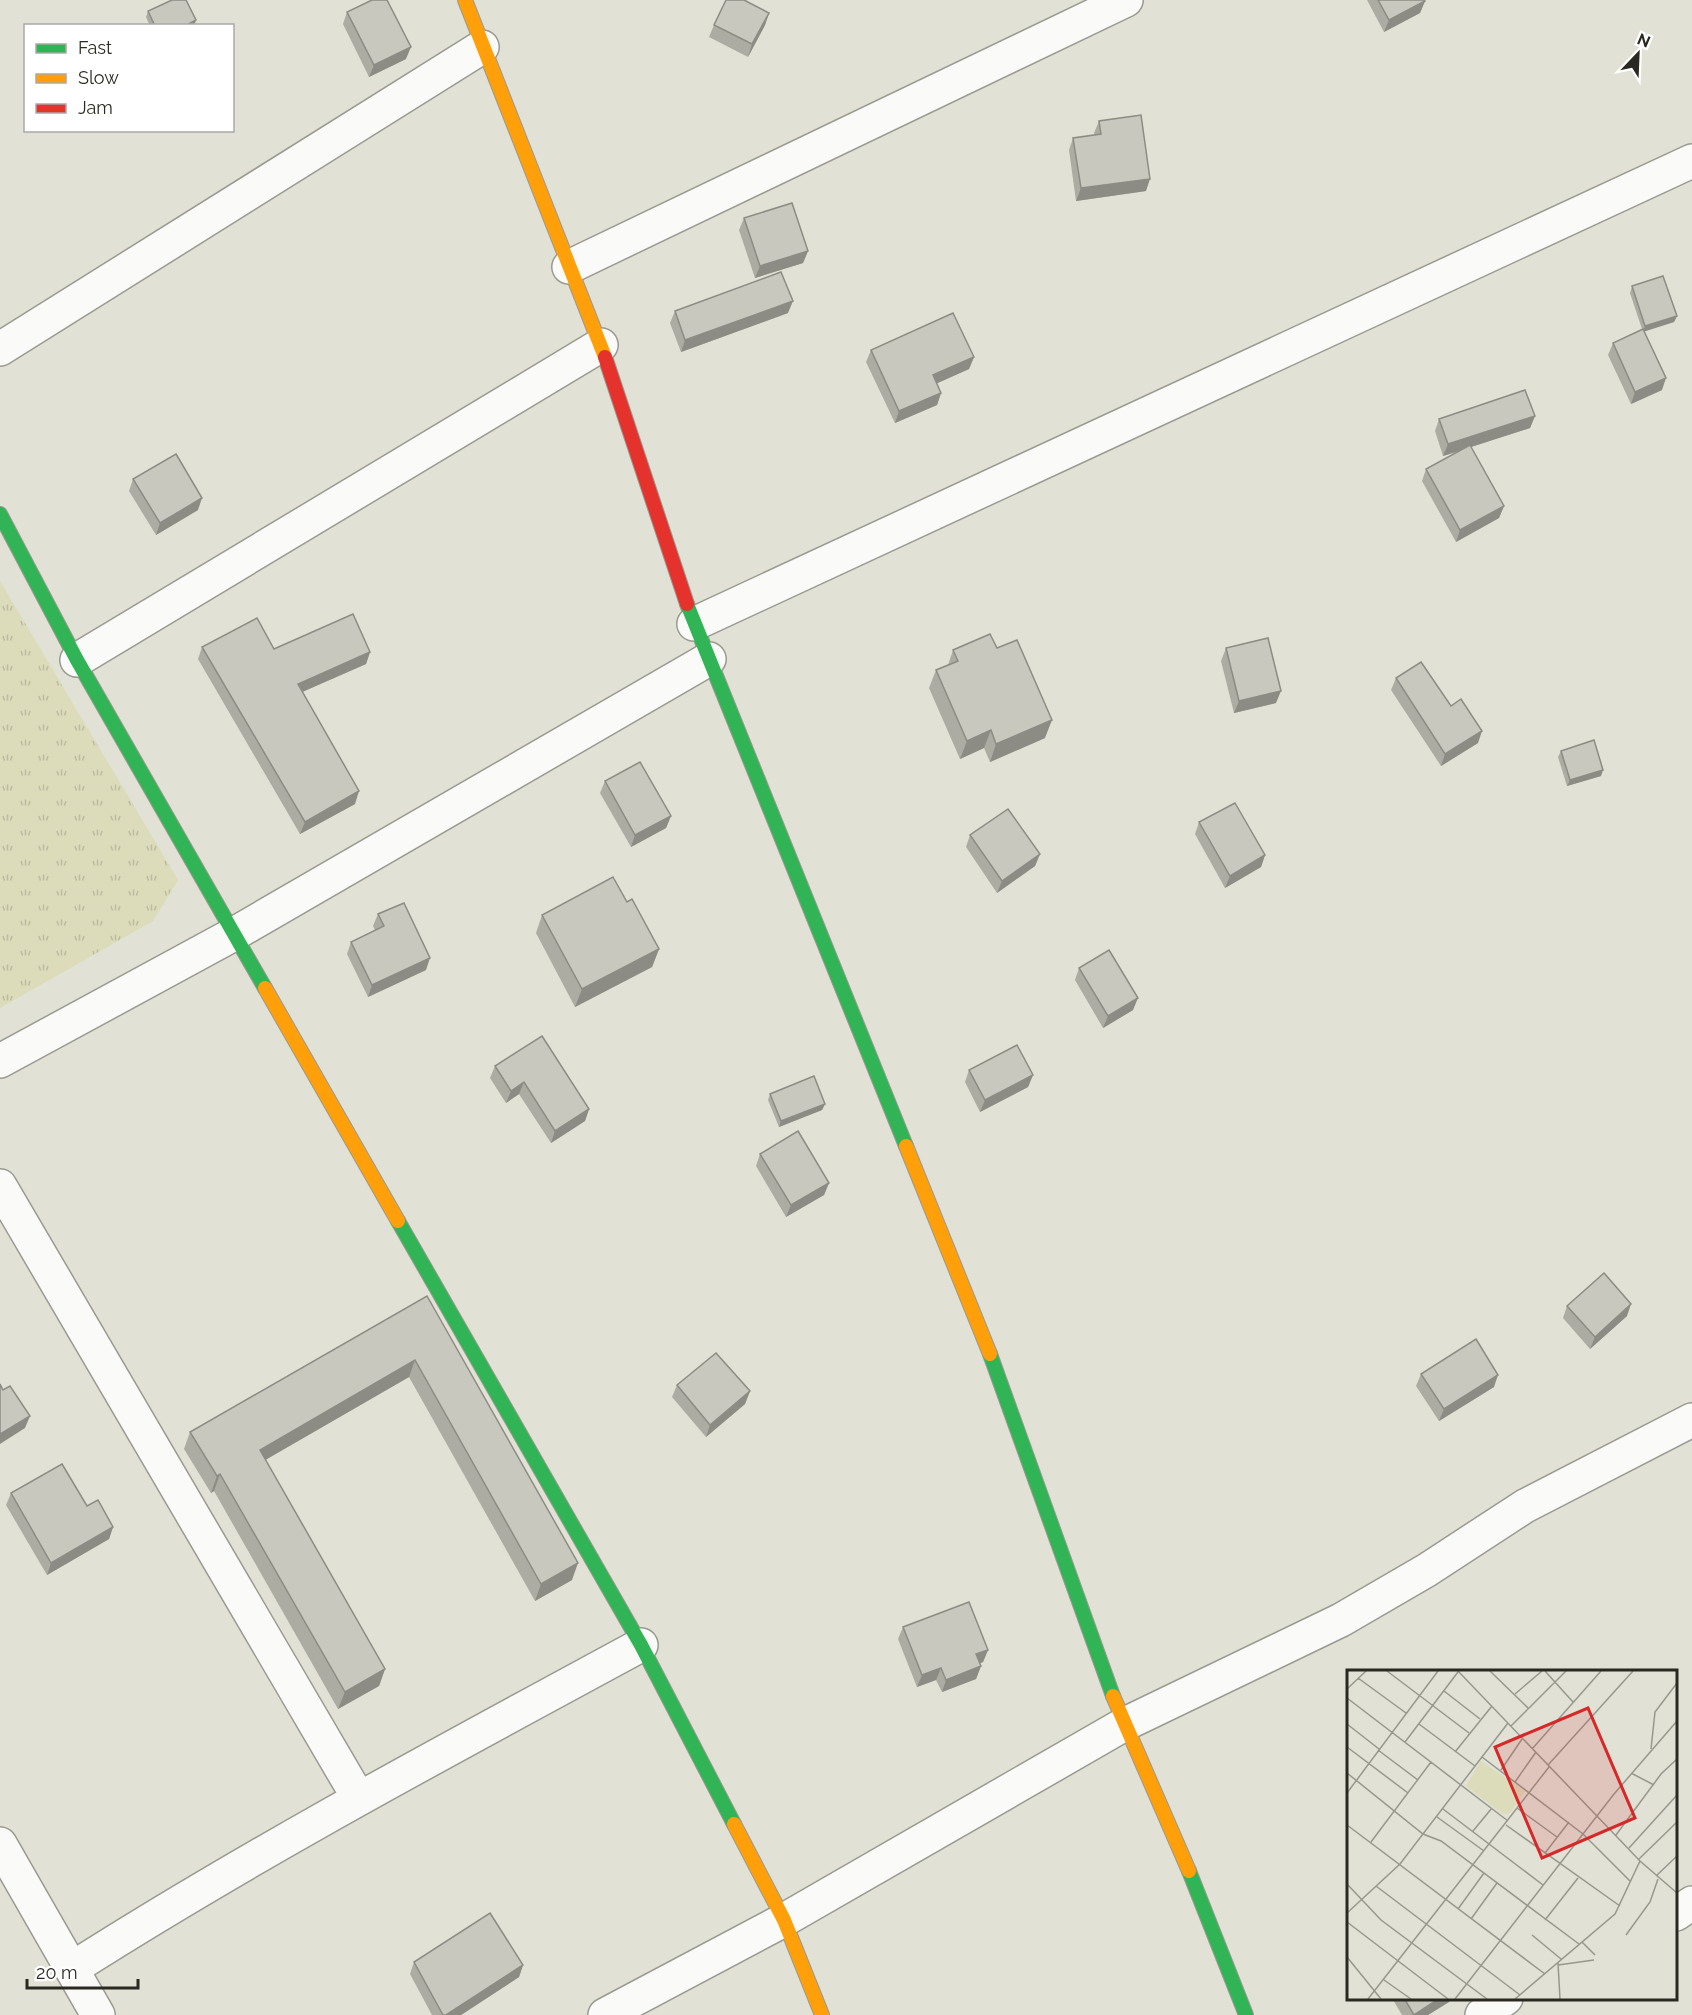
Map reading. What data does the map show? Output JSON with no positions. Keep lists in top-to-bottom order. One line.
{"legend":["Fast","Slow","Jam"],"scale_bar":"20 m","north":"top right"}
